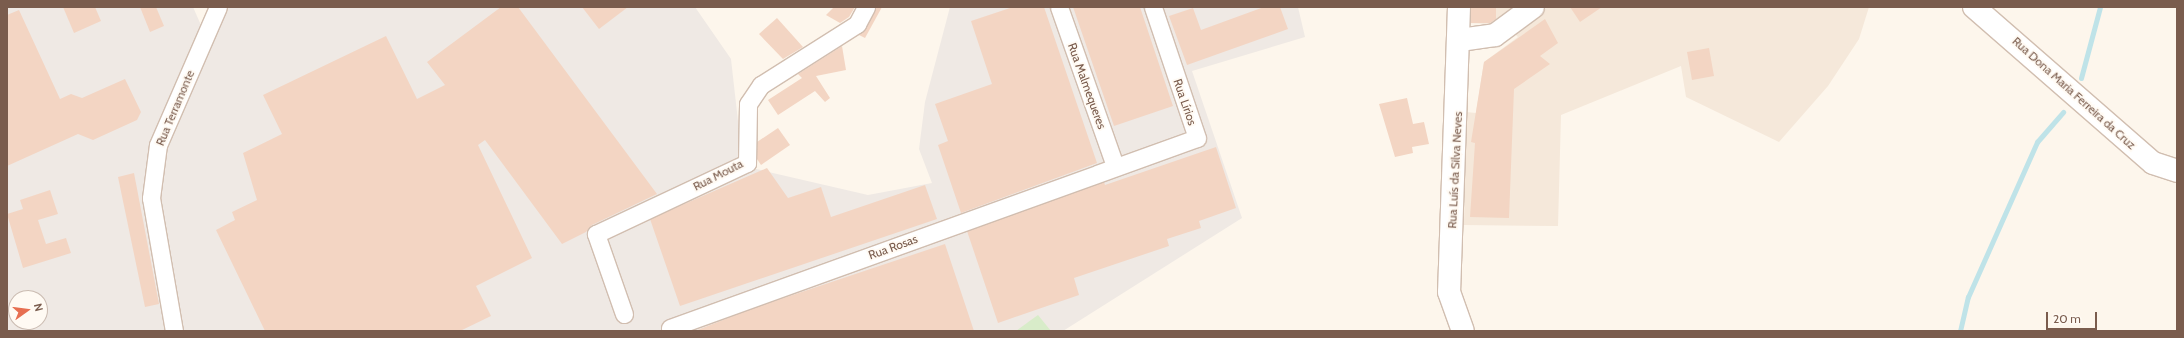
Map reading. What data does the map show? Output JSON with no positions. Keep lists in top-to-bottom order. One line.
{"streets":{"street":["Rua Malmequeres","Rua Dona Maria Ferreira da Cruz","Rua Lírios","Rua Terramonte","Rua Luís da Silva Neves","Rua Mouta","Rua Rosas"]},"crossings":[["Rua Malmequeres","Rua Lírios"],["Rua Malmequeres","Rua Rosas"],["Rua Lírios","Rua Rosas"]],"scale_bar":"20 m","north":"right"}
